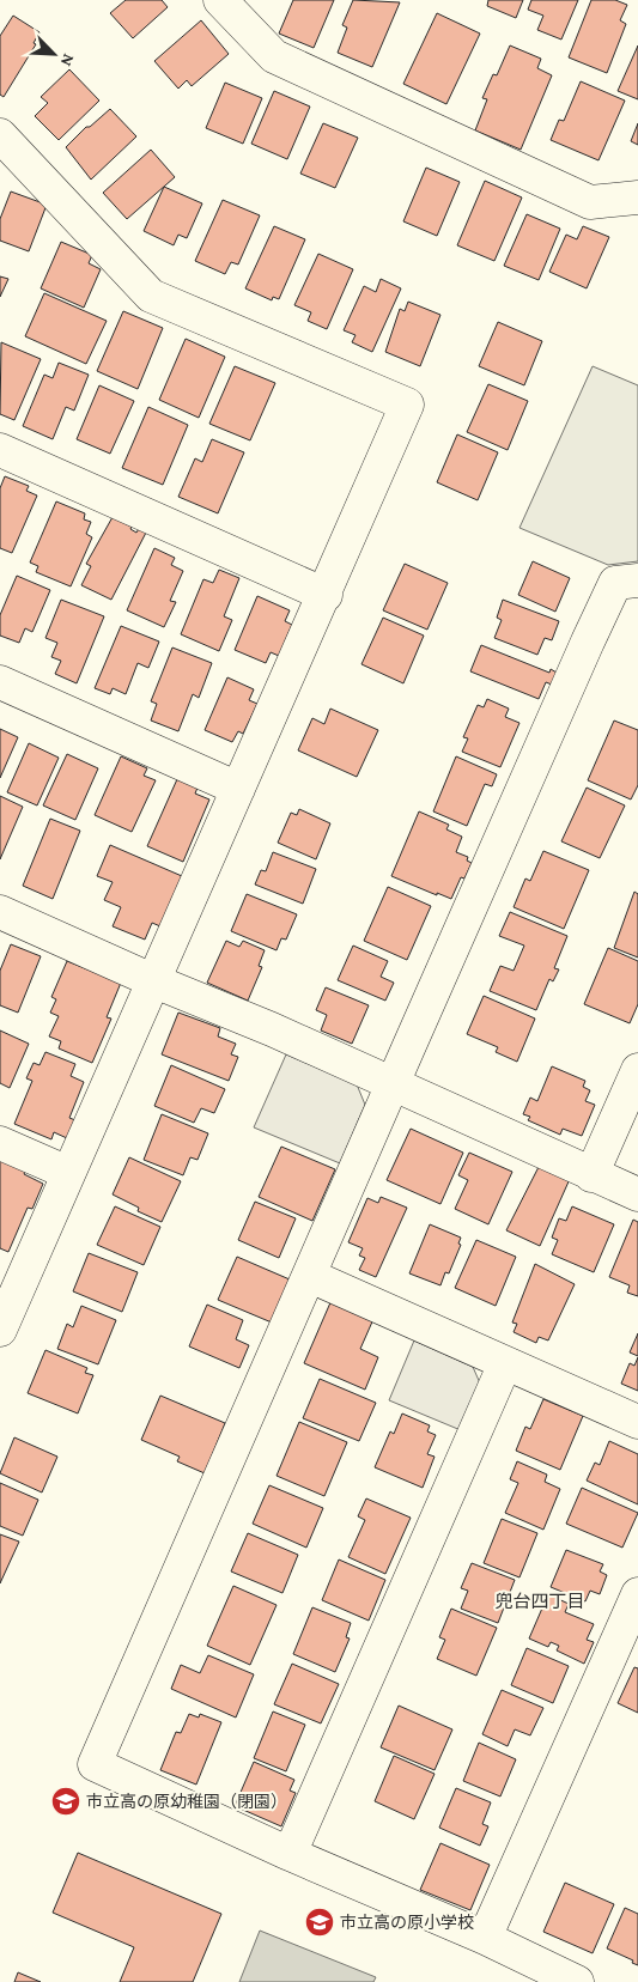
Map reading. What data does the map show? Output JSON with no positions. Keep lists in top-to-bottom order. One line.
{"districts":["兜台四丁目"],"places":{"school or university":["市立高の原幼稚園（閉園）","市立高の原小学校"]},"north":"bottom right"}
